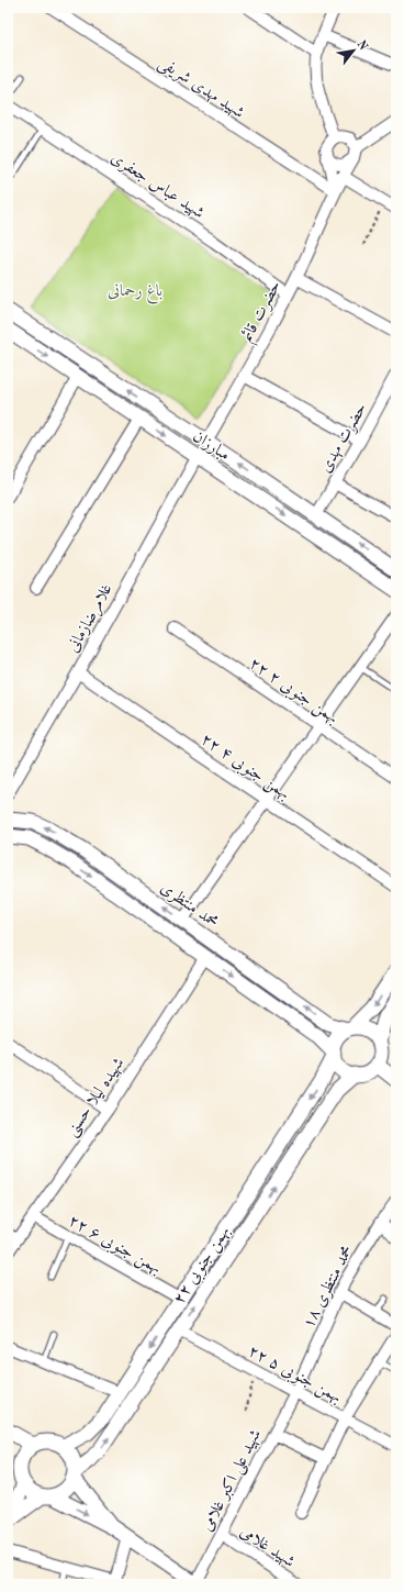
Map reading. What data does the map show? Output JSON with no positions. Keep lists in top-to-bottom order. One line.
{"streets":{"street":["شهید مهدی شریفی","شهید عباس جعفری","حضرت قائم","حضرت مهدی","مبارزان","غلامرضازمانی","۲۲ بهمن جنوبی ۲","۲۲ بهمن جنوبی ۴","محمد منتظری","شهیده لیلا حسنی","۲۲ بهمن جنوبی ۶","۲۲ بهمن جنوبی","محمد منتظری ۱۸","۲۲ بهمن جنوبی ۵","شهید علی اکبر غلامی","شهید غلامی"]},"crossings":[["شهید مهدی شریفی","حضرت قائم"],["شهید عباس جعفری","حضرت قائم"],["حضرت قائم","مبارزان"],["حضرت مهدی","مبارزان"],["مبارزان","غلامرضازمانی"],["غلامرضازمانی","۲۲ بهمن جنوبی ۴"],["محمد منتظری","شهیده لیلا حسنی"],["محمد منتظری","۲۲ بهمن جنوبی"],["شهیده لیلا حسنی","۲۲ بهمن جنوبی ۶"],["۲۲ بهمن جنوبی ۶","۲۲ بهمن جنوبی"],["۲۲ بهمن جنوبی","۲۲ بهمن جنوبی ۵"],["محمد منتظری ۱۸","۲۲ بهمن جنوبی ۵"],["محمد منتظری ۱۸","شهید علی اکبر غلامی"],["۲۲ بهمن جنوبی ۵","شهید علی اکبر غلامی"],["شهید علی اکبر غلامی","شهید غلامی"]],"parks":["باغ رحمانی"],"north":"top right"}
